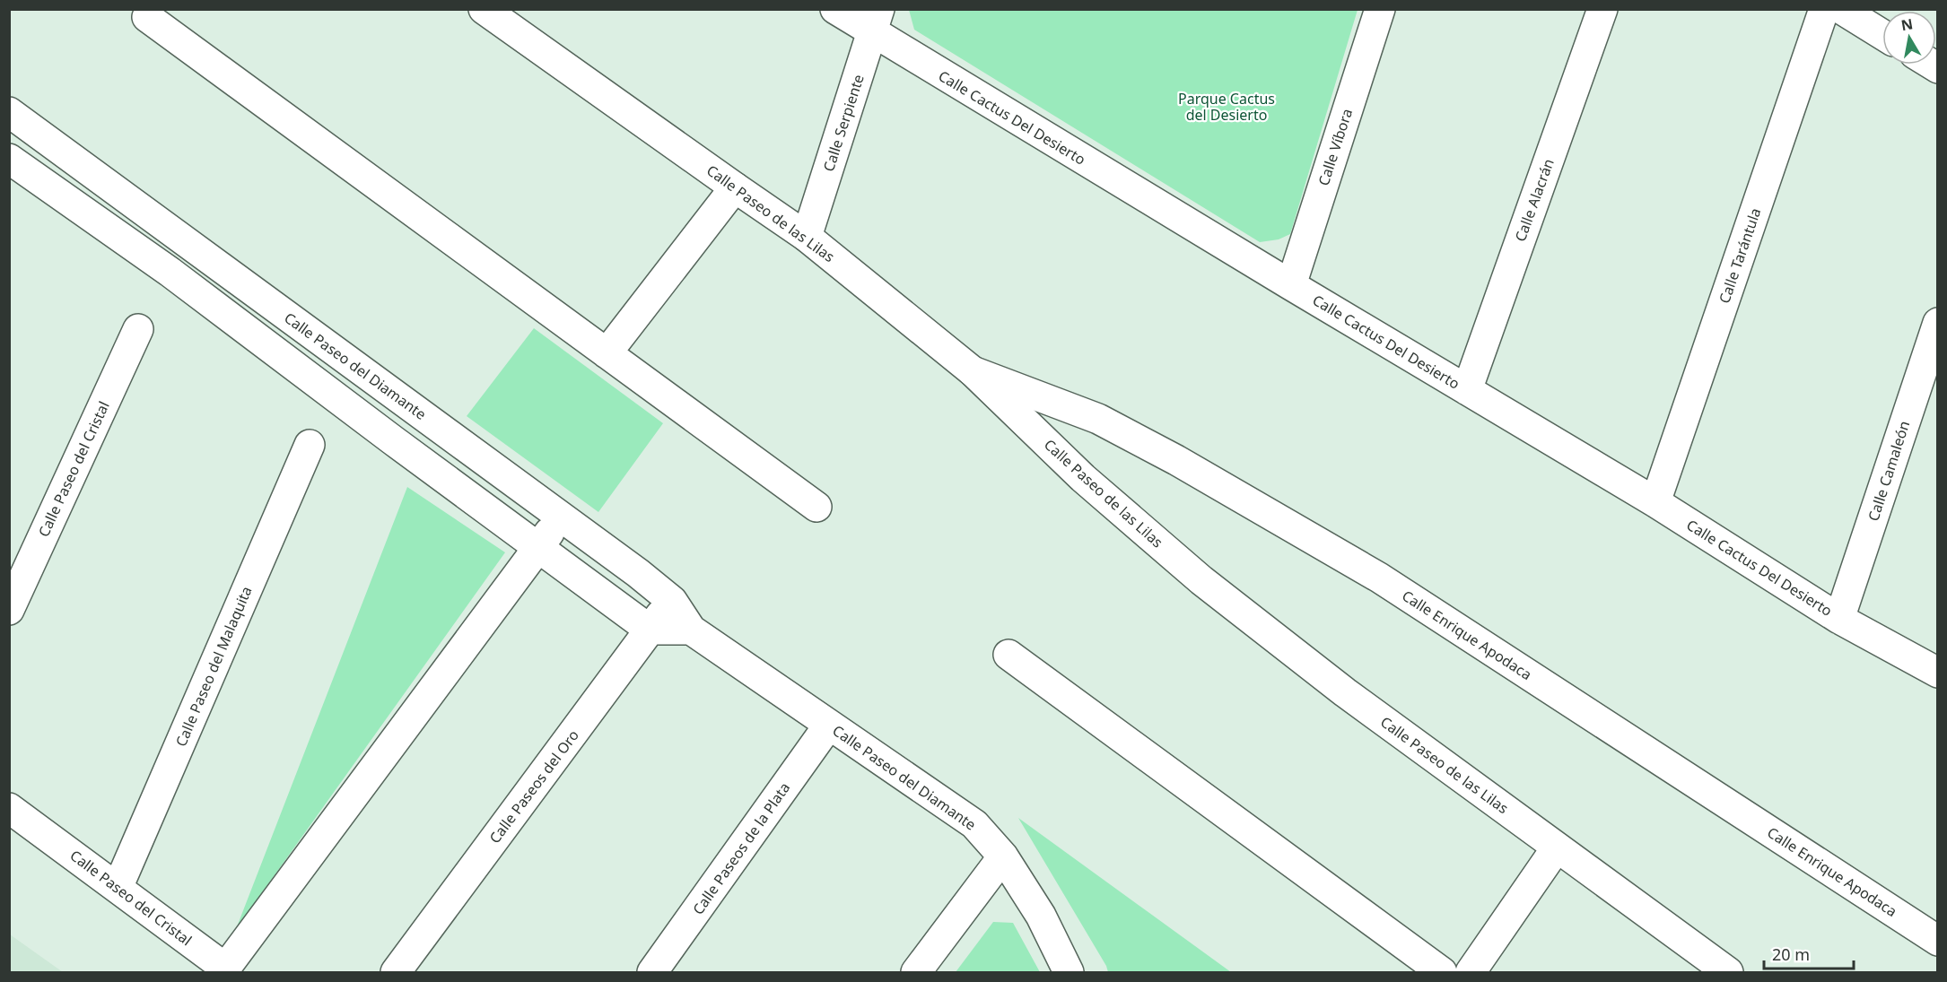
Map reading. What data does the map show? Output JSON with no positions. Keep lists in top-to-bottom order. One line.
{"streets":{"street":["Calle Cactus Del Desierto","Calle Serpiente","Calle Víbora","Calle Alacrán","Calle Paseo de las Lilas","Calle Tarántula","Calle Paseo del Diamante","Calle Paseo del Cristal","Calle Camaleón","Calle Enrique Apodaca","Calle Paseo del Malaquita","Calle Paseos del Oro","Calle Paseos de la Plata"]},"crossings":[["Calle Cactus Del Desierto","Calle Serpiente"],["Calle Cactus Del Desierto","Calle Víbora"],["Calle Cactus Del Desierto","Calle Alacrán"],["Calle Cactus Del Desierto","Calle Tarántula"],["Calle Cactus Del Desierto","Calle Camaleón"],["Calle Serpiente","Calle Paseo de las Lilas"],["Calle Paseo de las Lilas","Calle Enrique Apodaca"],["Calle Paseo del Diamante","Calle Paseos del Oro"],["Calle Paseo del Diamante","Calle Paseos de la Plata"],["Calle Paseo del Cristal","Calle Paseo del Malaquita"]],"parks":["Parque Cactus del Desierto"],"scale_bar":"20 m","north":"top"}
